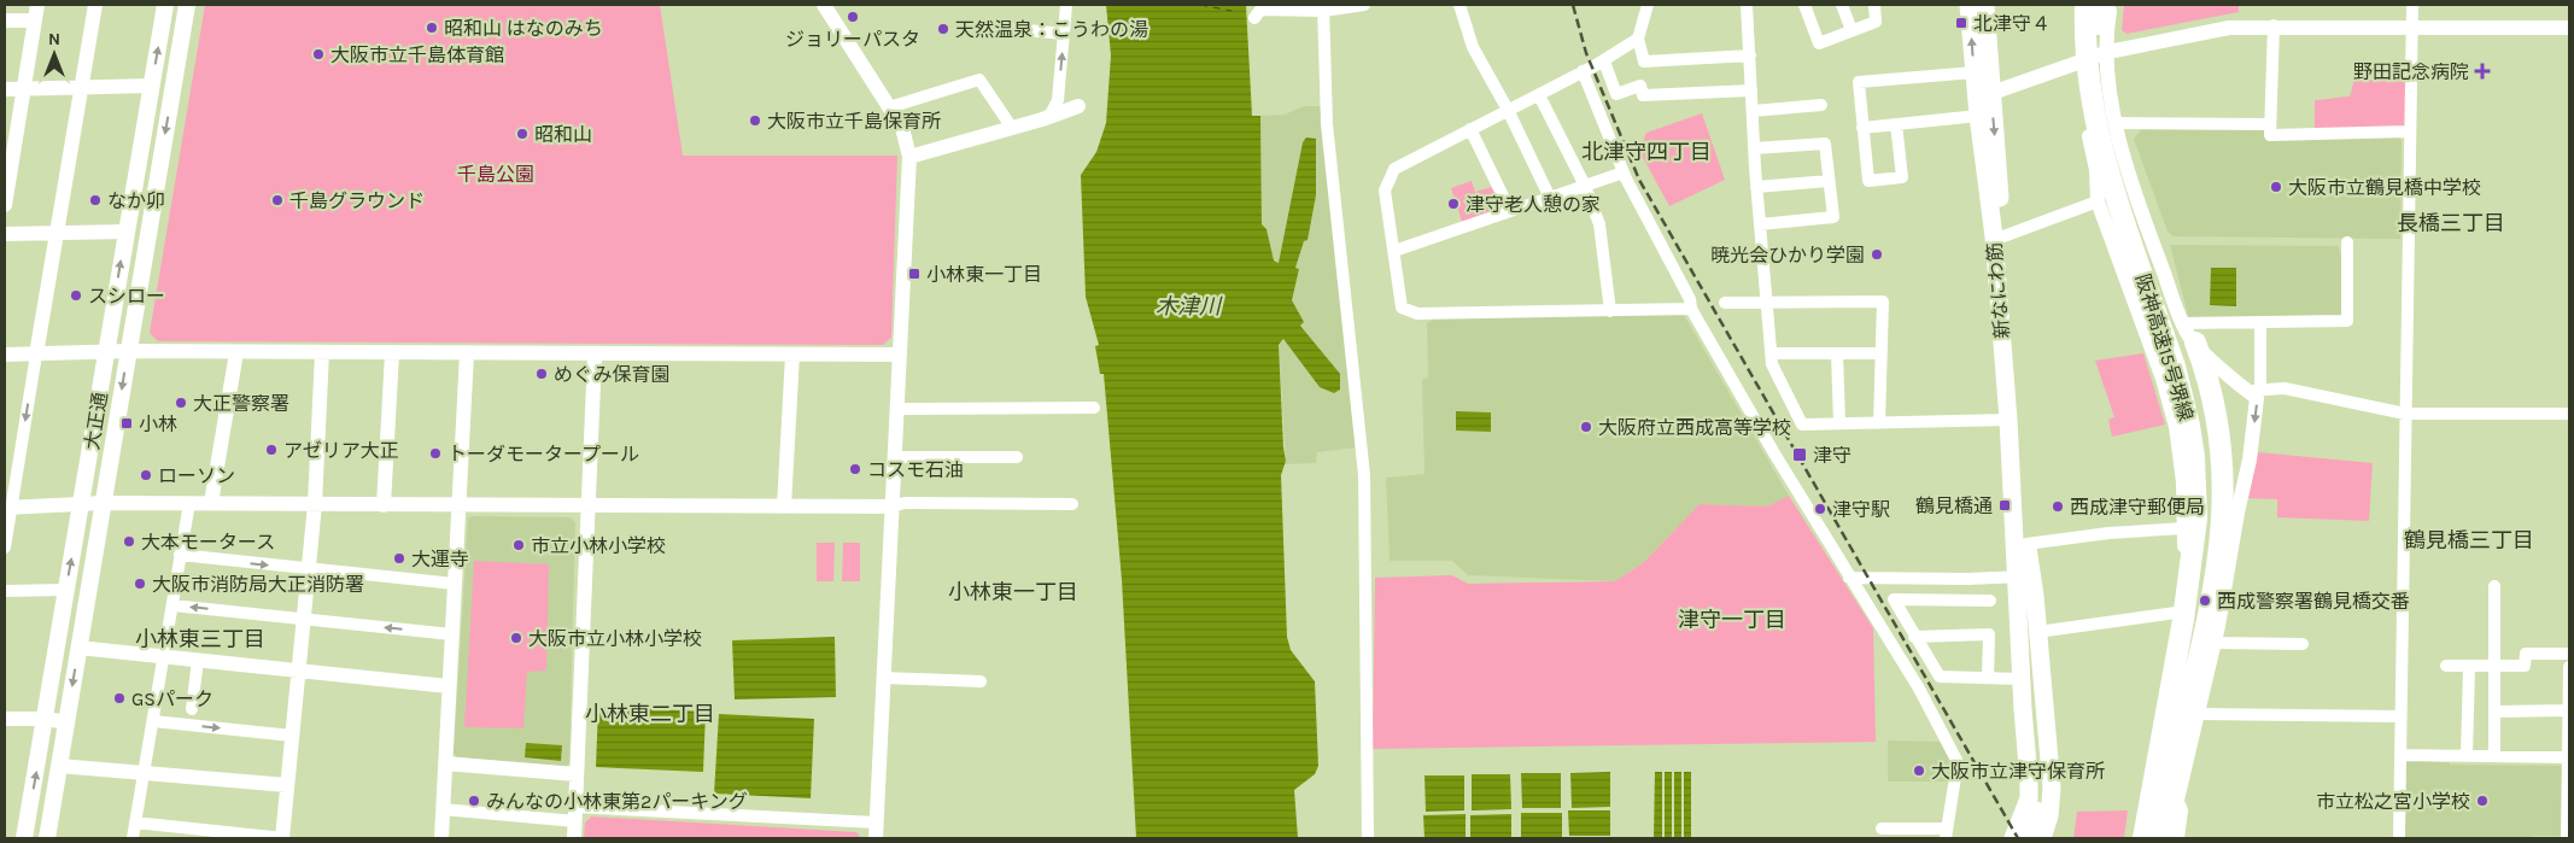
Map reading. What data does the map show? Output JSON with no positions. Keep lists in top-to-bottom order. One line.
{"streets":{"highway":["阪神高速15号堺線"],"main road":["新なにわ筋","大正通"]},"districts":["北津守四丁目","長橋三丁目","鶴見橋三丁目","小林東一丁目","津守一丁目","小林東三丁目","小林東二丁目"],"water":["木津川"],"parks":["千島公園"],"places":{"other":["ジョリーパスタ","昭和山 はなのみち","天然温泉：こうわの湯","大阪市立千島体育館","大阪市立千島保育所","昭和山","大阪市立鶴見橋中学校","なか卯","千島グラウンド","津守老人憩の家","暁光会ひかり学園","スシロー","めぐみ保育園","大正警察署","大阪府立西成高等学校","アゼリア大正","トーダモータープール","コスモ石油","ローソン","西成津守郵便局","津守駅","大本モータース","市立小林小学校","大運寺","大阪市消防局大正消防署","西成警察署鶴見橋交番","大阪市立小林小学校","GSパーク","大阪市立津守保育所","みんなの小林東第2パーキング","市立松之宮小学校"],"transit":["北津守４","小林東一丁目","小林","津守","鶴見橋通"],"health":["野田記念病院"]},"north":"top"}
